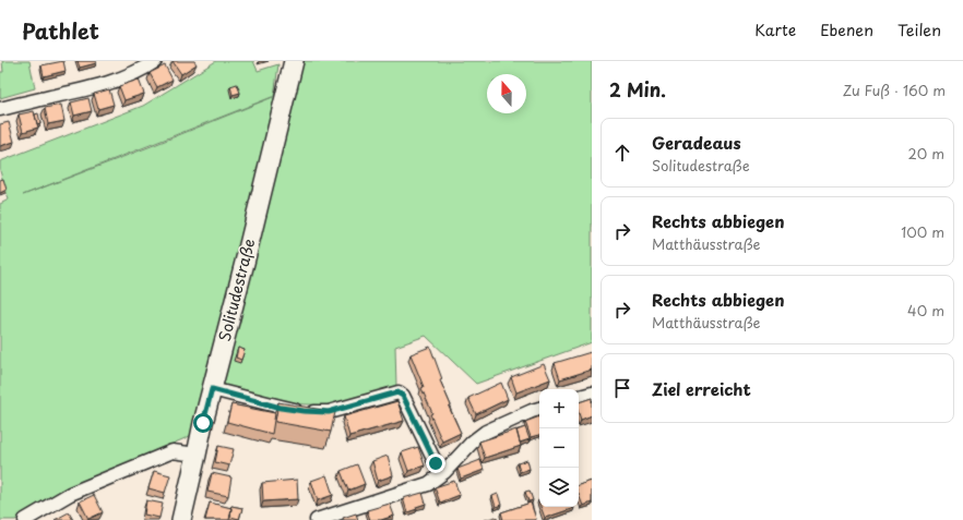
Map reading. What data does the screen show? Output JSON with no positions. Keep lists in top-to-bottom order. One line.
{"streets":{"main road":["Solitudestraße"]},"north":"top","page":{"header":"Pathlet","nav":["Karte","Ebenen","Teilen"],"heading":["2 Min.","Zu Fuß · 160 m"],"list":[["Geradeaus","Solitudestraße","20 m"],["Rechts abbiegen","Matthäusstraße","100 m"],["Rechts abbiegen","Matthäusstraße","40 m"],"Ziel erreicht"],"map_buttons":["+","−"]}}
